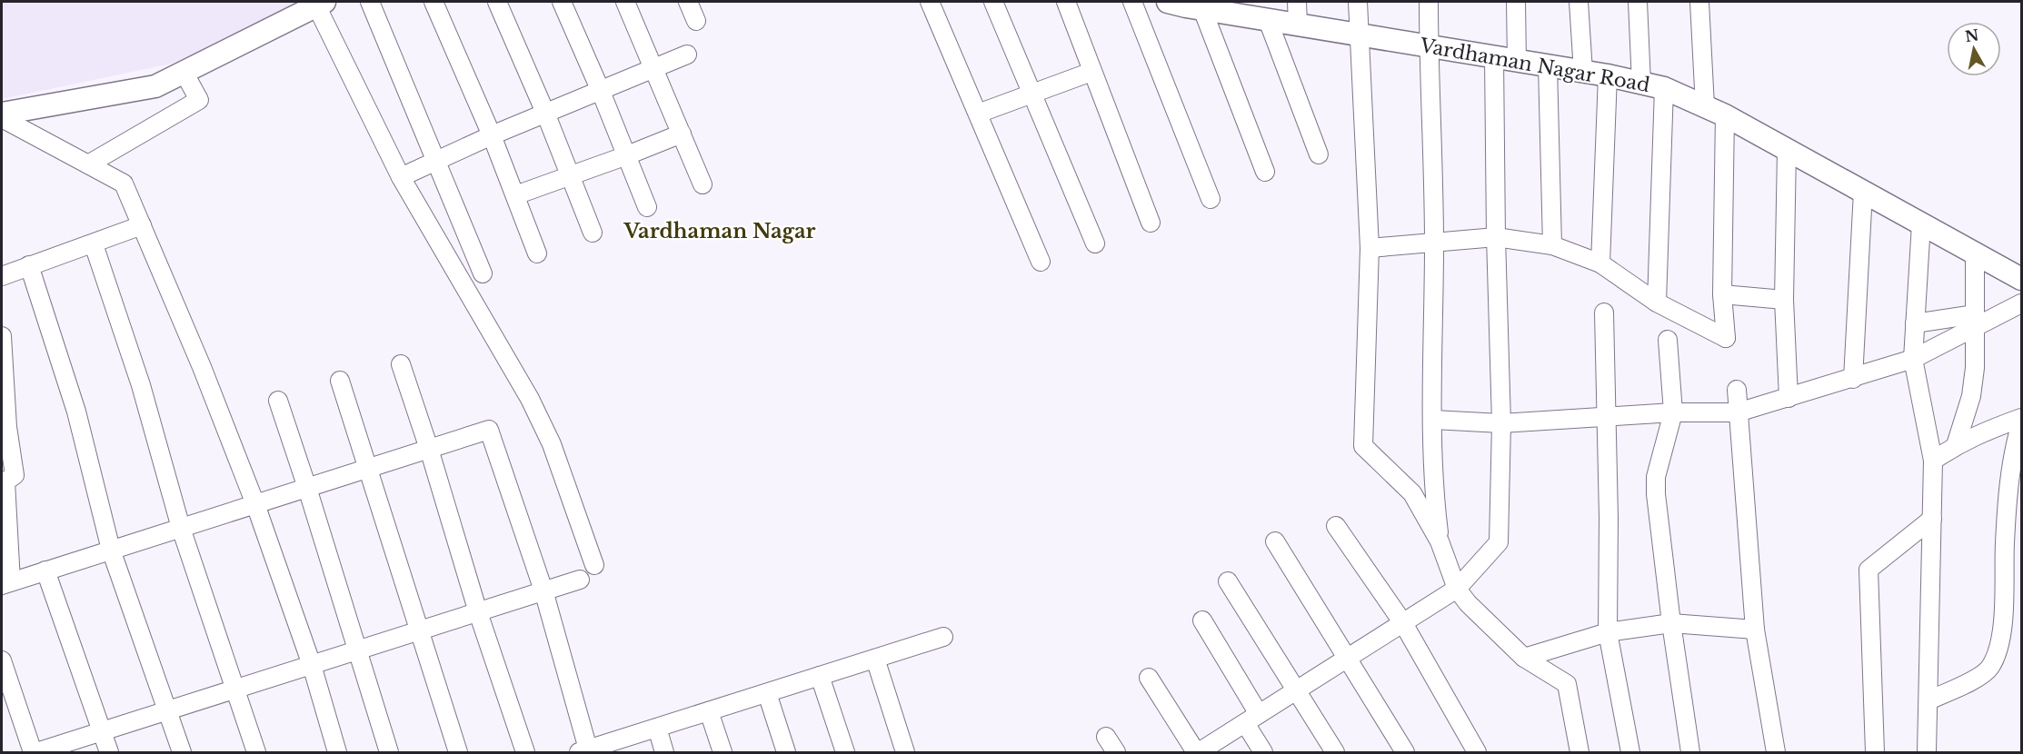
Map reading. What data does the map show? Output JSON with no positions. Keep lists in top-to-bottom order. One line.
{"streets":{"street":["Vardhaman Nagar Road"]},"districts":["Vardhaman Nagar"],"north":"top"}
